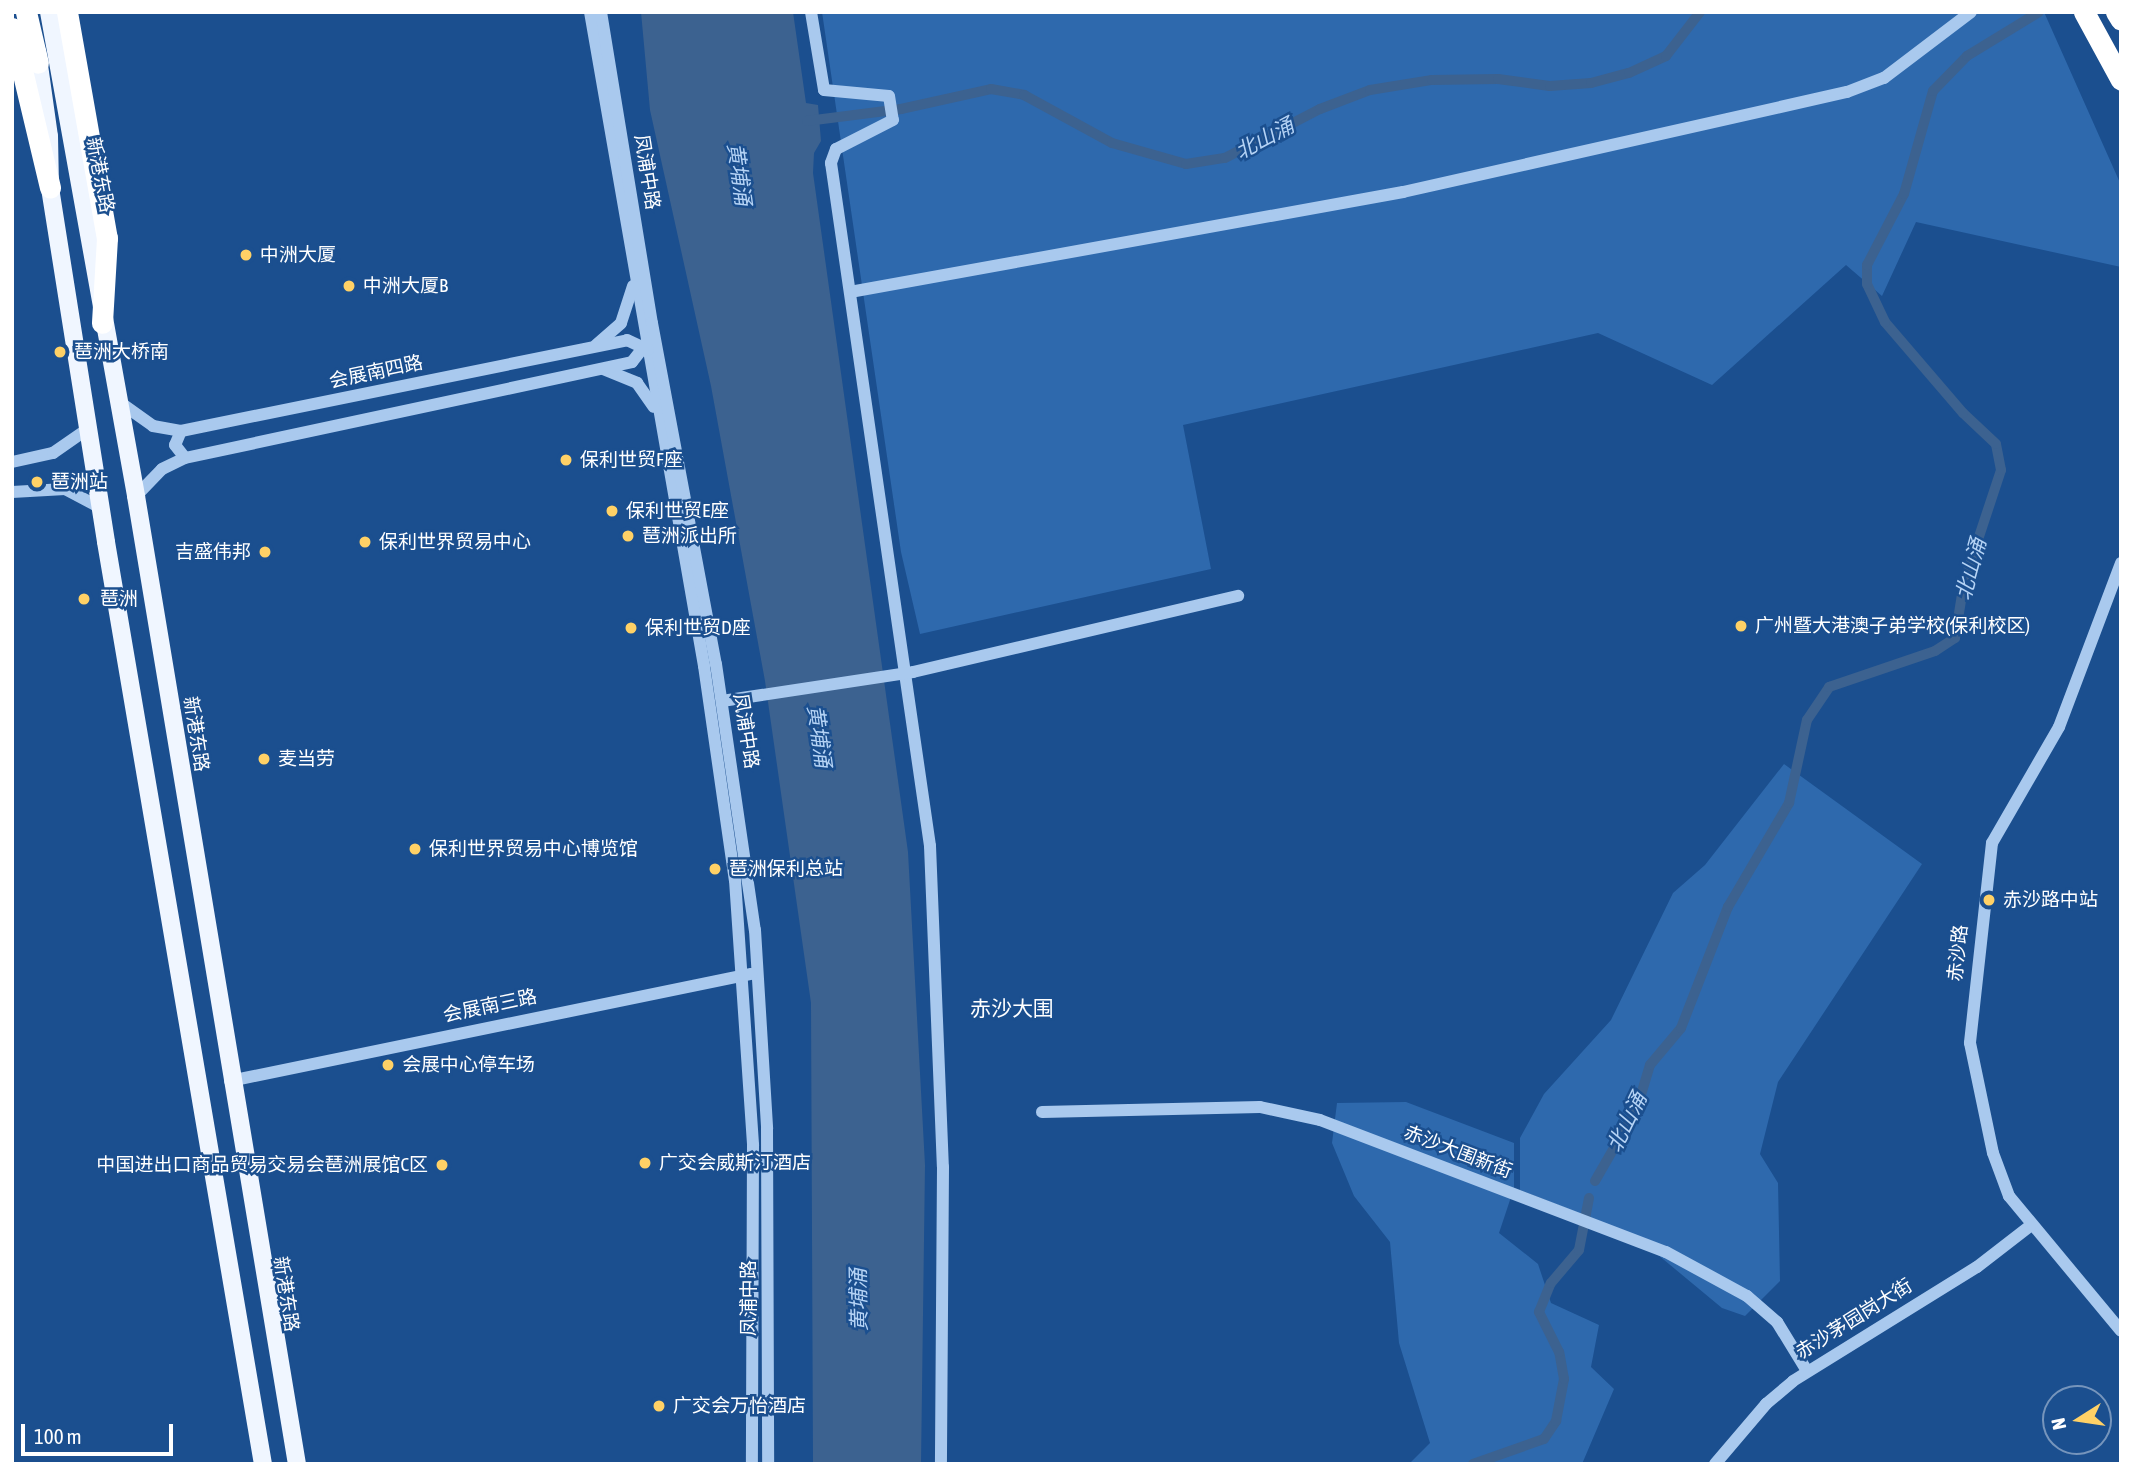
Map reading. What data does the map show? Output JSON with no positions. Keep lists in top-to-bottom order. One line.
{"streets":{"main road":["新港东路"],"street":["凤浦中路","会展南四路","赤沙路","会展南三路","赤沙大围新街","赤沙茅园岗大街"]},"crossings":[["凤浦中路","会展南四路"],["凤浦中路","会展南三路"],["新港东路","会展南四路"],["新港东路","会展南三路"],["赤沙路","赤沙茅园岗大街"],["赤沙大围新街","赤沙茅园岗大街"]],"districts":["赤沙大围"],"water":["北山涌","黄埔涌"],"places":["中洲大厦","中洲大厦B","琶洲大桥南","保利世贸F座","琶洲站","保利世贸E座","琶洲派出所","保利世界贸易中心","吉盛伟邦","琶洲","广州暨大港澳子弟学校(保利校区)","保利世贸D座","麦当劳","保利世界贸易中心博览馆","琶洲保利总站","赤沙路中站","会展中心停车场","广交会威斯汀酒店","中国进出口商品贸易交易会琶洲展馆C区","广交会万怡酒店"],"scale_bar":"100 m","north":"left"}
